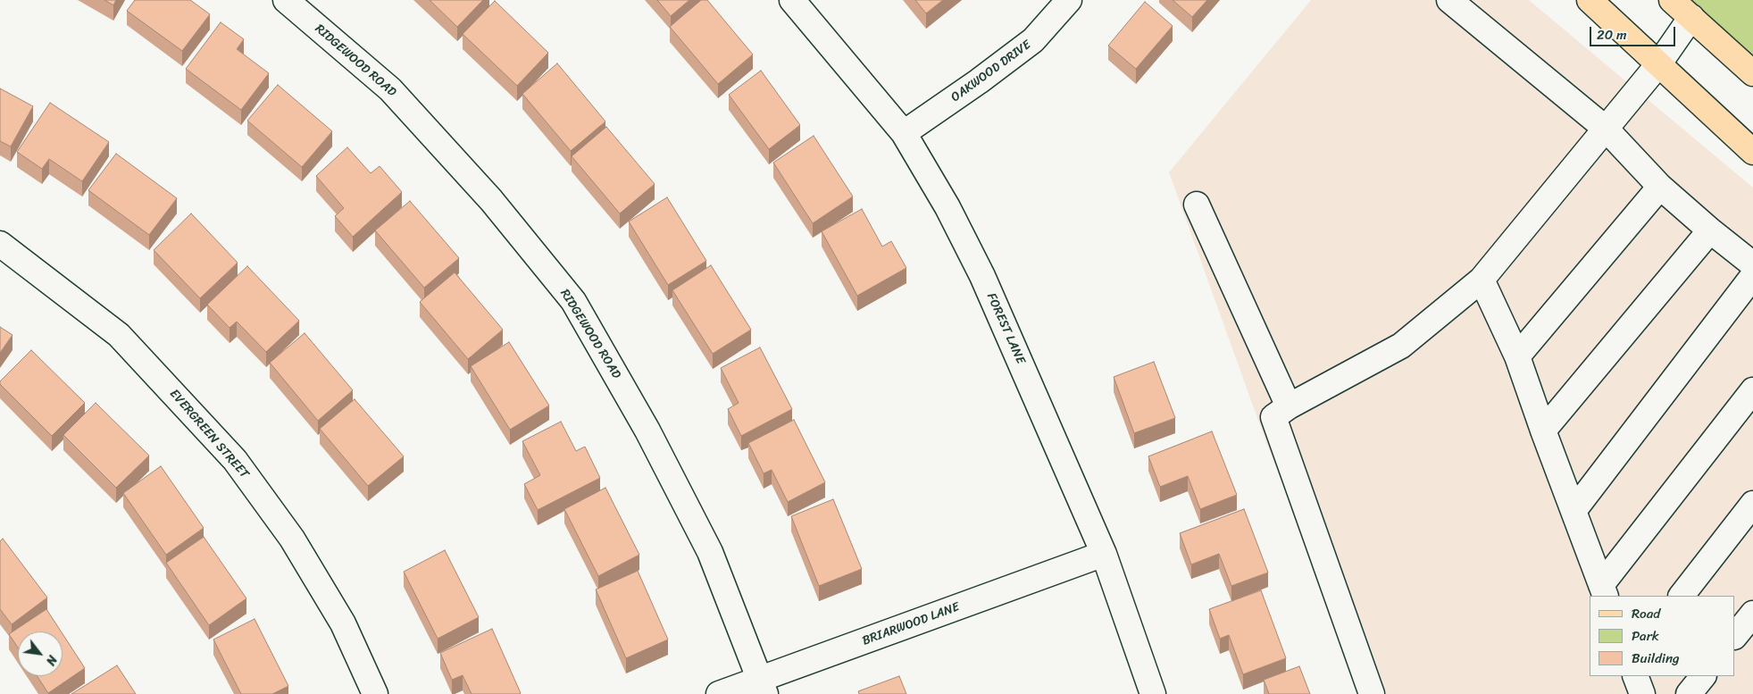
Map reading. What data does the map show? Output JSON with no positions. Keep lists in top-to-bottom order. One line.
{"streets":{"street":["RIDGEWOOD ROAD","OAKWOOD DRIVE","FOREST LANE","EVERGREEN STREET","BRIARWOOD LANE"]},"crossings":[["RIDGEWOOD ROAD","BRIARWOOD LANE"],["OAKWOOD DRIVE","FOREST LANE"],["FOREST LANE","BRIARWOOD LANE"]],"legend":["Road","Park","Building"],"scale_bar":"20 m","north":"bottom right"}
